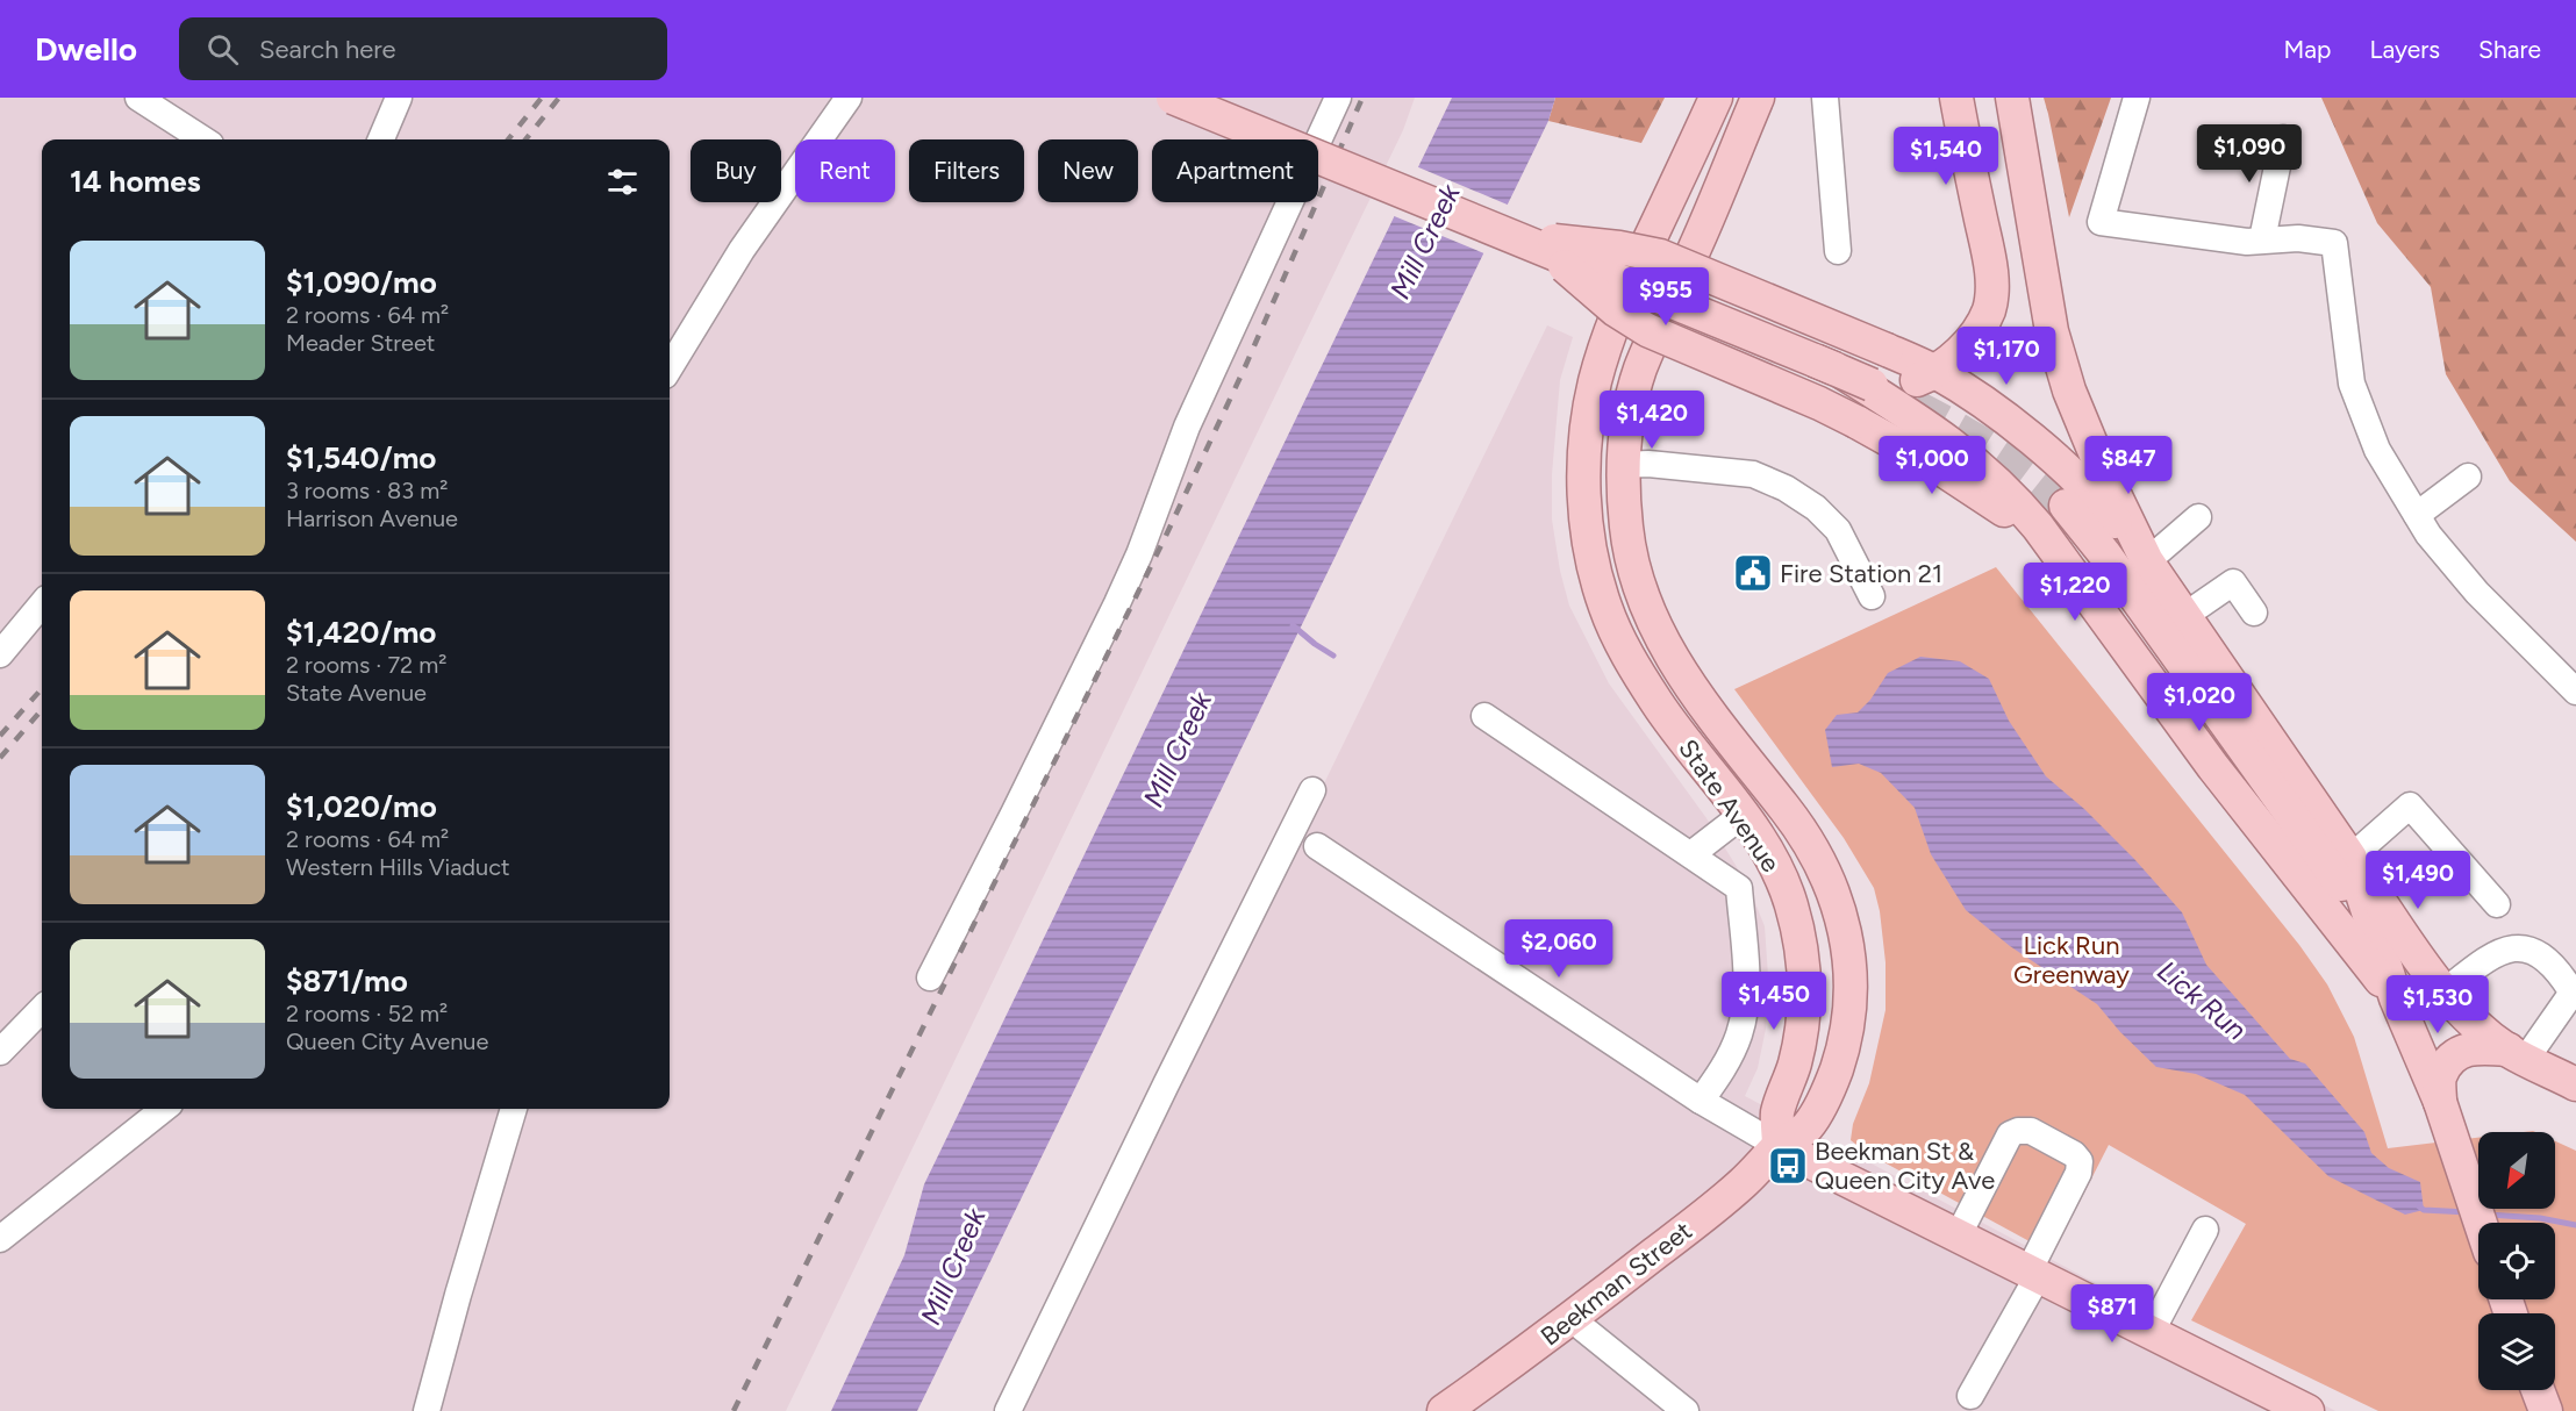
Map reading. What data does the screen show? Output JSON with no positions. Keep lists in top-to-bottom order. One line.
{"streets":{"main road":["State Avenue","Beekman Street"]},"crossings":[["State Avenue","Beekman Street"]],"water":["Mill Creek","Lick Run"],"parks":["Lick Run Greenway"],"places":{"public building":["Fire Station 21"],"bus stop":["Beekman St & Queen City Ave"]},"north":"bottom left","page":{"header":"Dwello","search":"Search here","nav":["Map","Layers","Share"],"price":["$1,090","$1,540","$955","$1,170","$1,420","$1,000","$847","$1,220","$1,020","$1,490","$2,060","$1,450","$1,530","$871"],"chip":["Buy","Rent","Filters","New","Apartment"],"heading":"14 homes","list":[{"name":"$1,090/mo","note":"2 rooms · 64 m² · Meader Street"},{"name":"$1,540/mo","note":"3 rooms · 83 m² · Harrison Avenue"},{"name":"$1,420/mo","note":"2 rooms · 72 m² · State Avenue"},{"name":"$1,020/mo","note":"2 rooms · 64 m² · Western Hills Viaduct"},{"name":"$871/mo","note":"2 rooms · 52 m² · Queen City Avenue"}]}}
